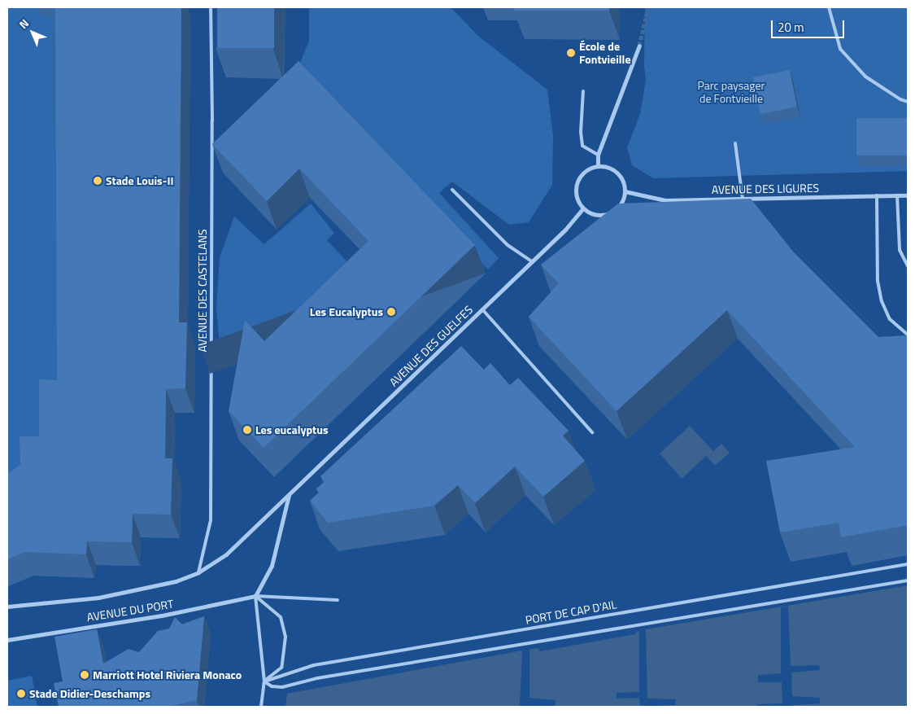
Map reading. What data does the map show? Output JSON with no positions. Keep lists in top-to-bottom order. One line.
{"streets":{"street":["AVENUE DES LIGURES","AVENUE DES GUELFES","AVENUE DU PORT"],"lane":["AVENUE DES CASTELANS","PORT DE CAP D'AIL"]},"crossings":[["AVENUE DES LIGURES","AVENUE DES GUELFES"]],"parks":["Parc paysager de Fontvieille"],"places":["École de Fontvieille","Stade Louis-II","Les Eucalyptus","Les eucalyptus","Marriott Hotel Riviera Monaco","Stade Didier-Deschamps"],"scale_bar":"20 m","north":"top left"}
